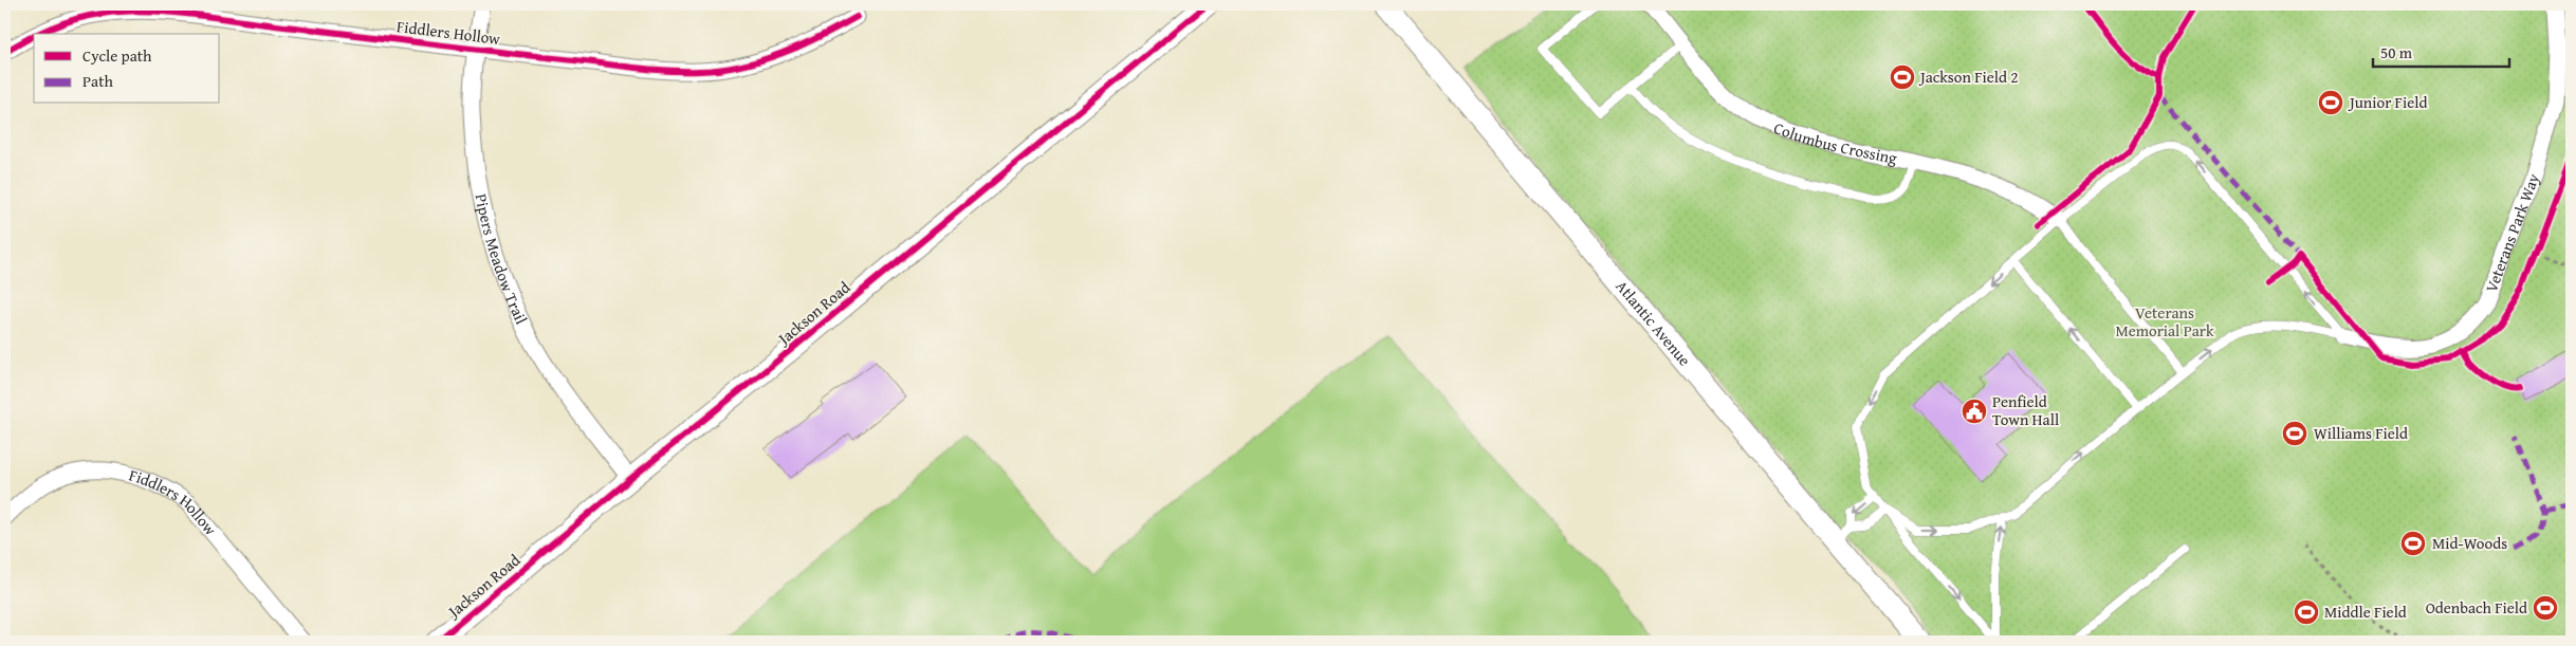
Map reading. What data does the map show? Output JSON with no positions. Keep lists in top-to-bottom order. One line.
{"streets":{"street":["Fiddlers Hollow","Columbus Crossing","Veterans Park Way","Pipers Meadow Trail","Jackson Road","Atlantic Avenue"]},"crossings":[["Fiddlers Hollow","Pipers Meadow Trail"],["Pipers Meadow Trail","Jackson Road"]],"parks":["Veterans Memorial Park"],"places":{"sports":["Jackson Field 2","Junior Field","Williams Field","Mid-Woods","Odenbach Field","Middle Field"],"public building":["Penfield Town Hall"]},"legend":["Cycle path","Path"],"scale_bar":"50 m"}
